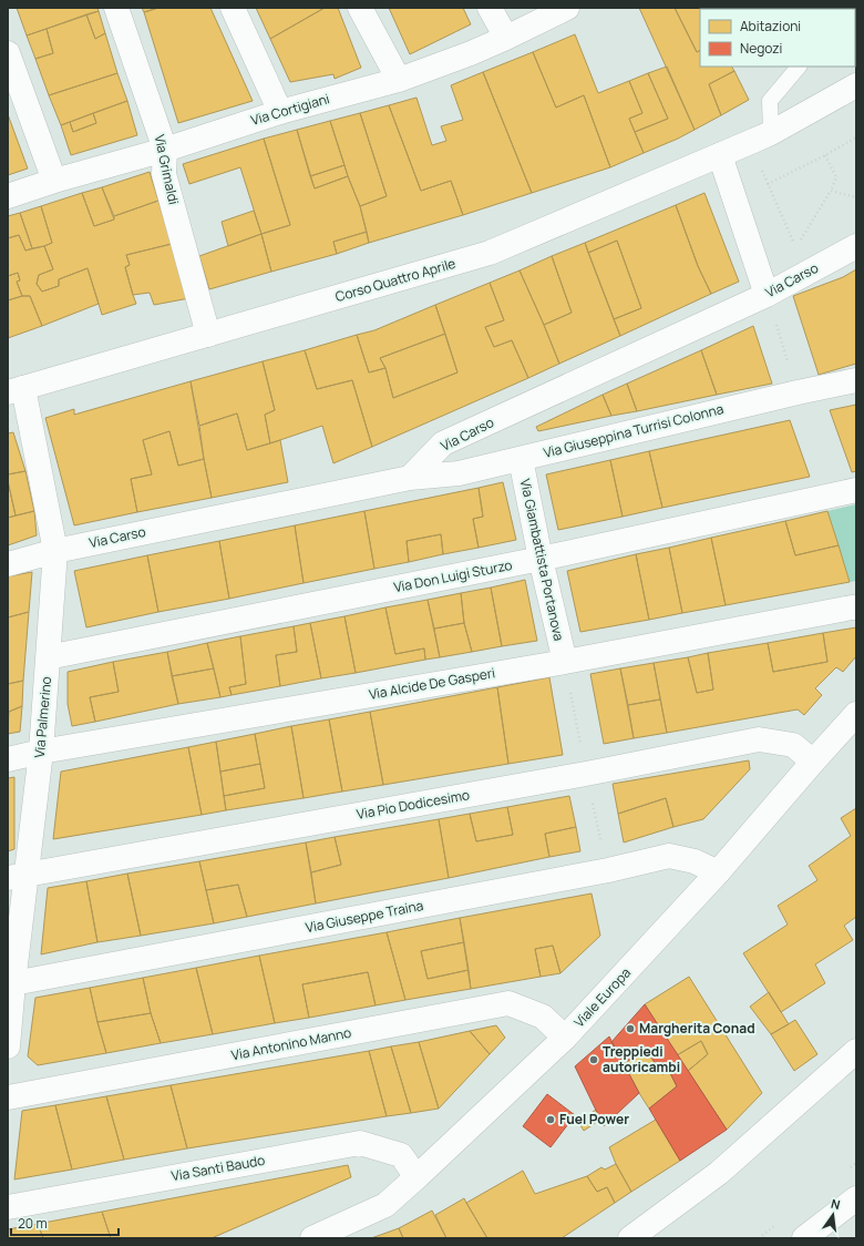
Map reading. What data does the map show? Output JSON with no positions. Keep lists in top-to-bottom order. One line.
{"streets":{"street":["Via Cortigiani","Via Grimaldi","Corso Quattro Aprile","Via Carso","Via Giuseppina Turrisi Colonna","Via Giambattista Portanova","Via Don Luigi Sturzo","Via Alcide De Gasperi","Via Palmerino","Via Pio Dodicesimo","Via Giuseppe Traina","Viale Europa","Via Antonino Manno","Via Santi Baudo"]},"crossings":[["Via Cortigiani","Via Grimaldi"],["Via Grimaldi","Corso Quattro Aprile"],["Corso Quattro Aprile","Via Palmerino"],["Via Carso","Via Giuseppina Turrisi Colonna"],["Via Carso","Via Palmerino"],["Via Giuseppina Turrisi Colonna","Via Giambattista Portanova"],["Via Giambattista Portanova","Via Don Luigi Sturzo"],["Via Giambattista Portanova","Via Alcide De Gasperi"],["Via Don Luigi Sturzo","Via Palmerino"],["Via Alcide De Gasperi","Via Palmerino"],["Via Palmerino","Via Pio Dodicesimo"],["Via Palmerino","Via Giuseppe Traina"],["Via Pio Dodicesimo","Viale Europa"],["Via Giuseppe Traina","Viale Europa"],["Viale Europa","Via Antonino Manno"],["Viale Europa","Via Santi Baudo"]],"places":["Margherita Conad","Treppiedi autoricambi","Fuel Power"],"legend":["Abitazioni","Negozi"],"scale_bar":"20 m","north":"top"}
